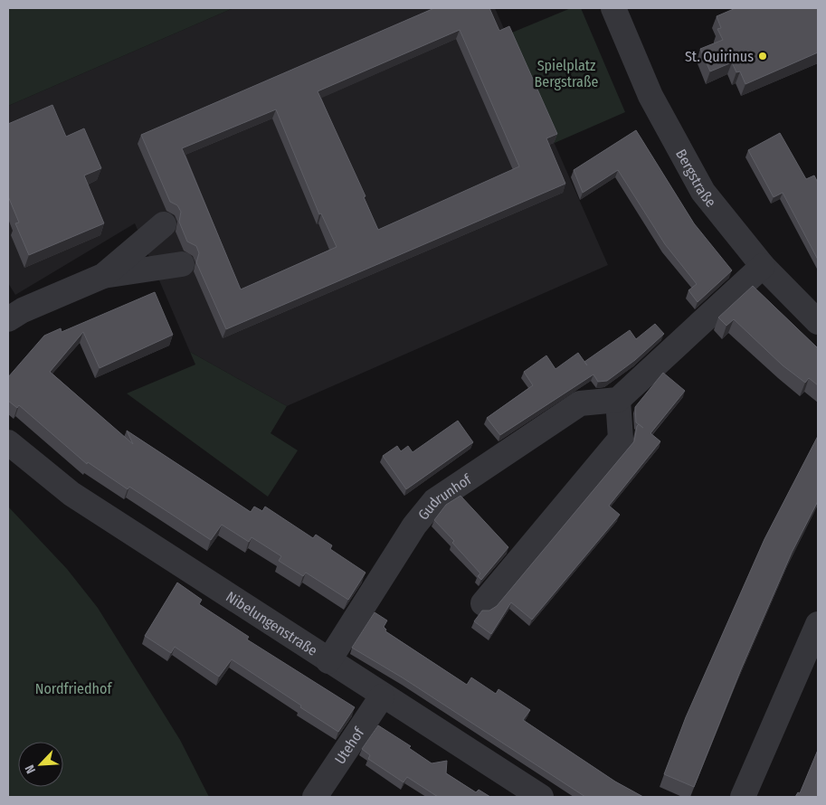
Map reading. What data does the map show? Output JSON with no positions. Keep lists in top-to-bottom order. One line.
{"streets":{"street":["Bergstraße","Gudrunhof","Nibelungenstraße","Utehof"]},"crossings":[["Gudrunhof","Nibelungenstraße"],["Nibelungenstraße","Utehof"]],"parks":["Spielplatz Bergstraße","Nordfriedhof"],"places":["St. Quirinus"],"north":"bottom left"}
